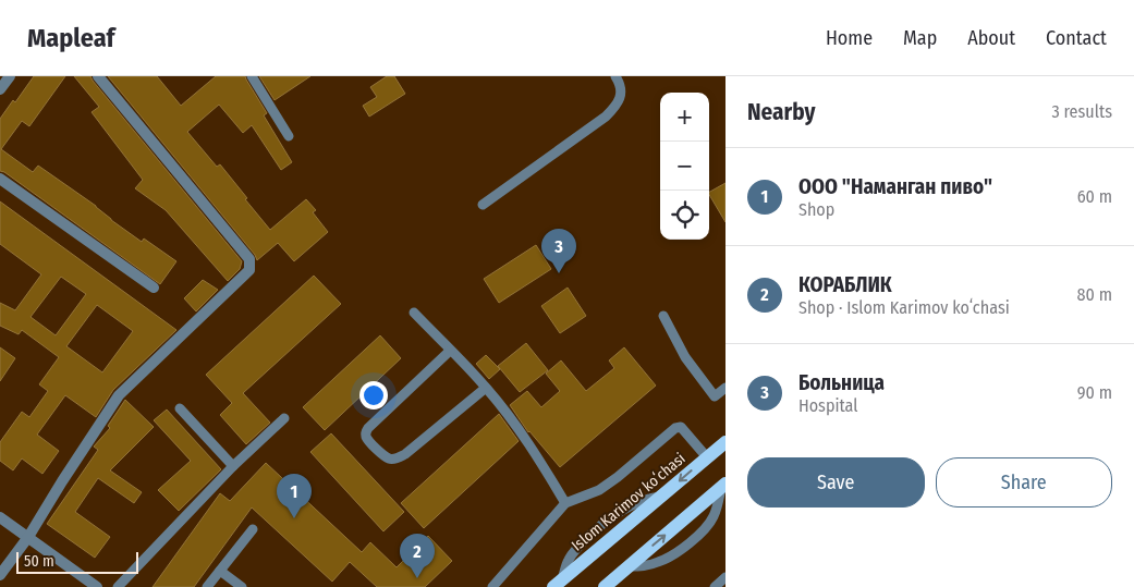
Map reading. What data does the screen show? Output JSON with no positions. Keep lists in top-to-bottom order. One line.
{"streets":{"main road":["Islom Karimov koʻchasi"]},"scale_bar":"50 m","page":{"header":"Mapleaf","nav":["Home","Map","About","Contact"],"heading":["Nearby","3 results"],"map_buttons":["+","−"],"list":[{"mark":"1","name":"ООО \"Наманган пиво\"","note":"Shop","value":"60 m"},{"mark":"2","name":"КОРАБЛИК","note":"Shop · Islom Karimov koʻchasi","value":"80 m"},{"mark":"3","name":"Больница","note":"Hospital","value":"90 m"}],"pins":["3","1","2"],"buttons":["Save","Share"],"scale":"50 m"}}
